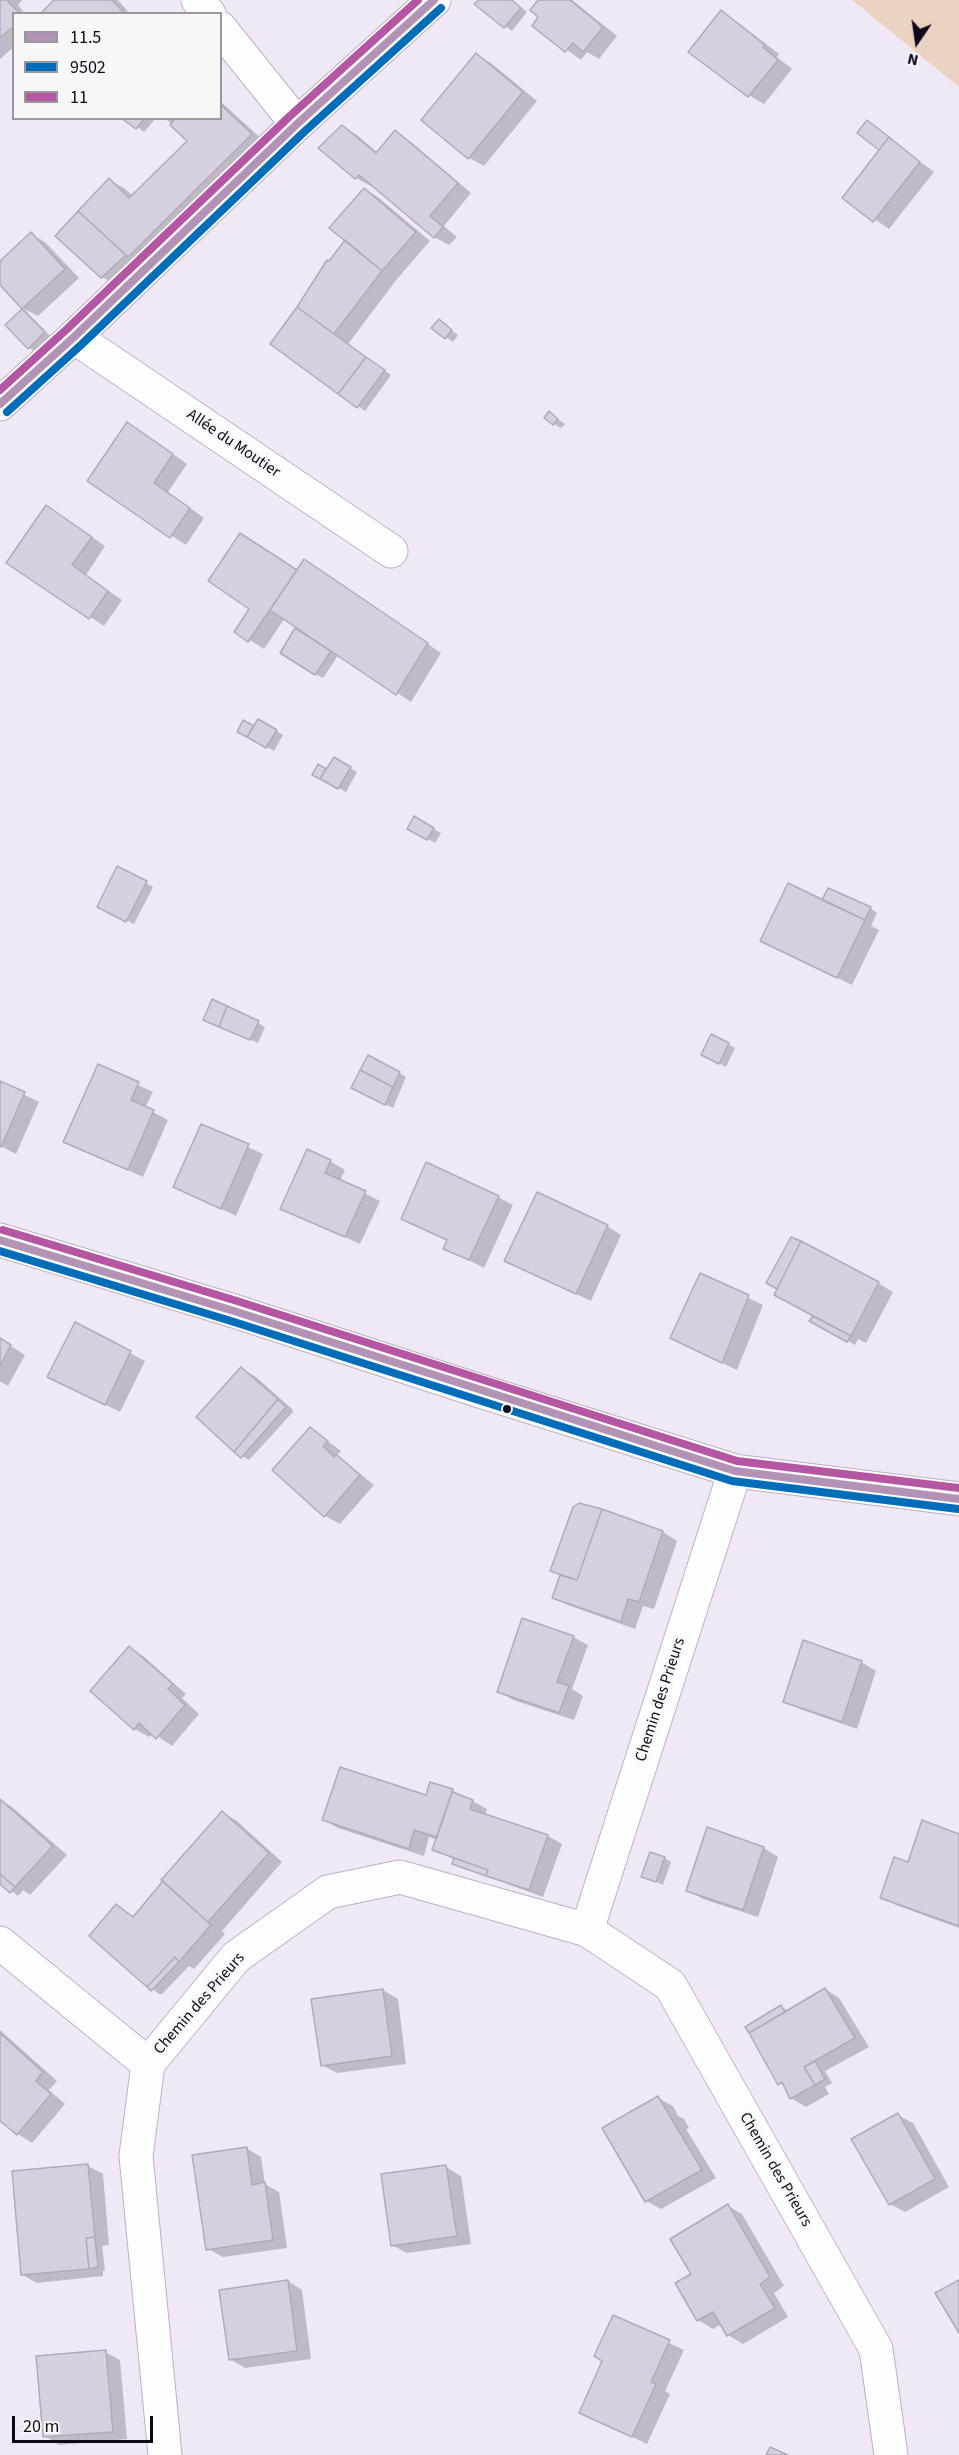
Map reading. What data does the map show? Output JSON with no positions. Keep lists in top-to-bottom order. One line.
{"streets":{"street":["Allée du Moutier","Chemin des Prieurs"]},"lines":["transit line 11.5","transit line 11","transit line 9502"],"legend":["11.5","9502","11"],"scale_bar":"20 m","north":"bottom"}
